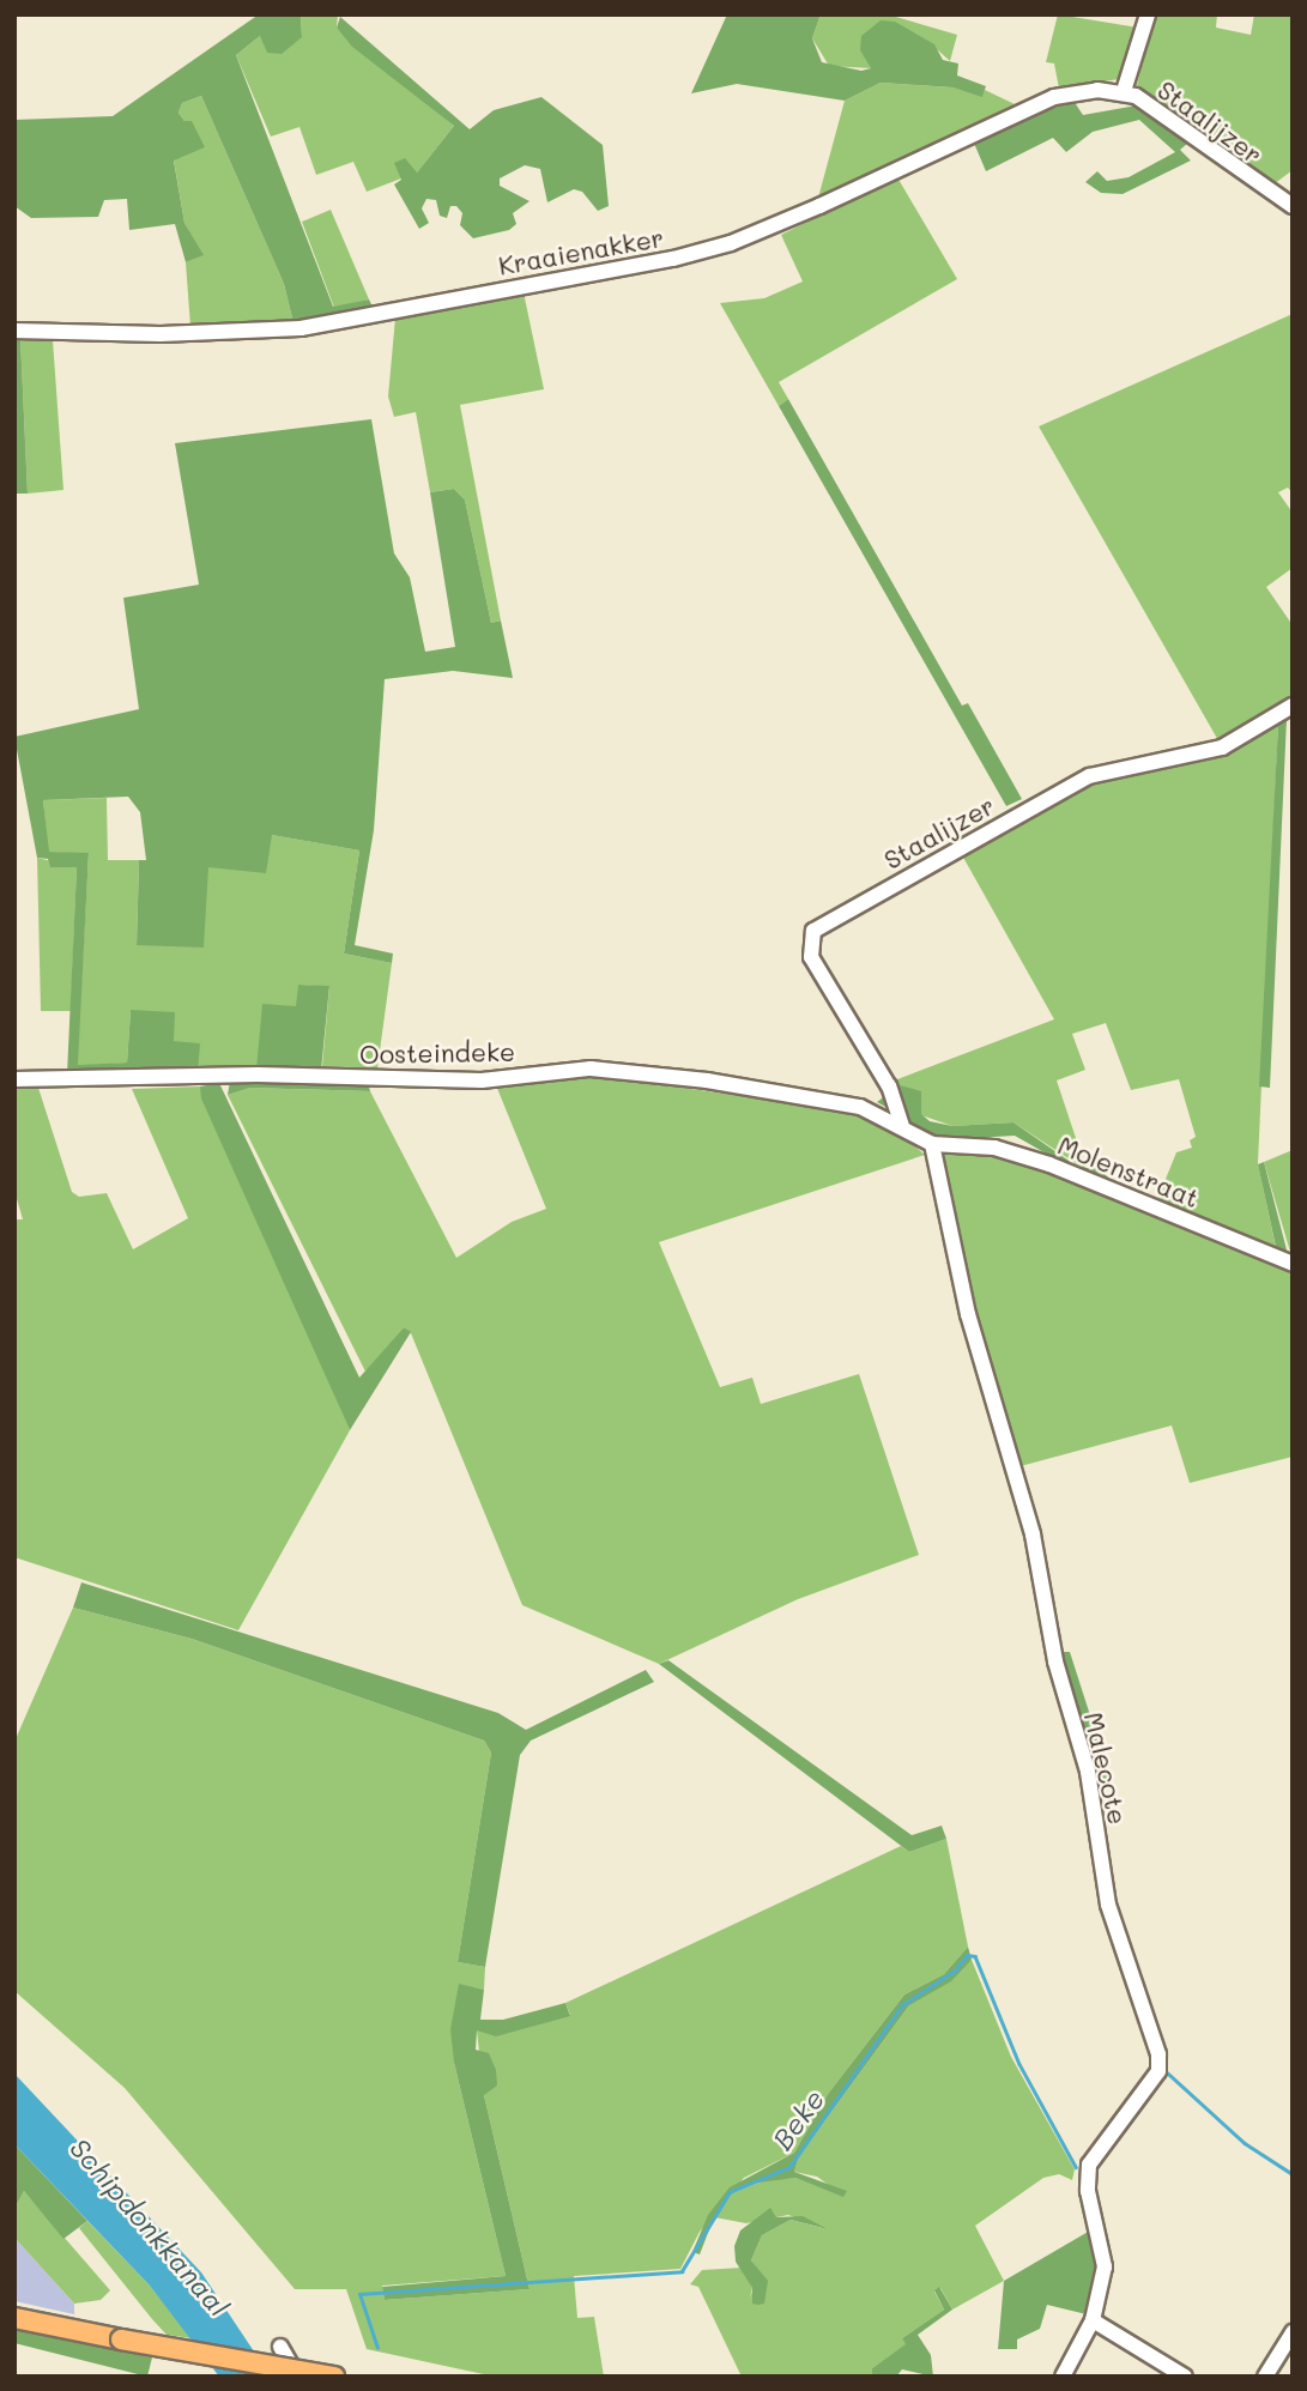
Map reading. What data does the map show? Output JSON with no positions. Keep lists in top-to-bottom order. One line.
{"streets":{"street":["Staalijzer","Kraaienakker","Oosteindeke","Molenstraat","Malecote"]},"crossings":[["Staalijzer","Kraaienakker"],["Staalijzer","Oosteindeke"],["Oosteindeke","Molenstraat"],["Oosteindeke","Malecote"],["Molenstraat","Malecote"]],"water":["Beke","Schipdonkkanaal"]}
